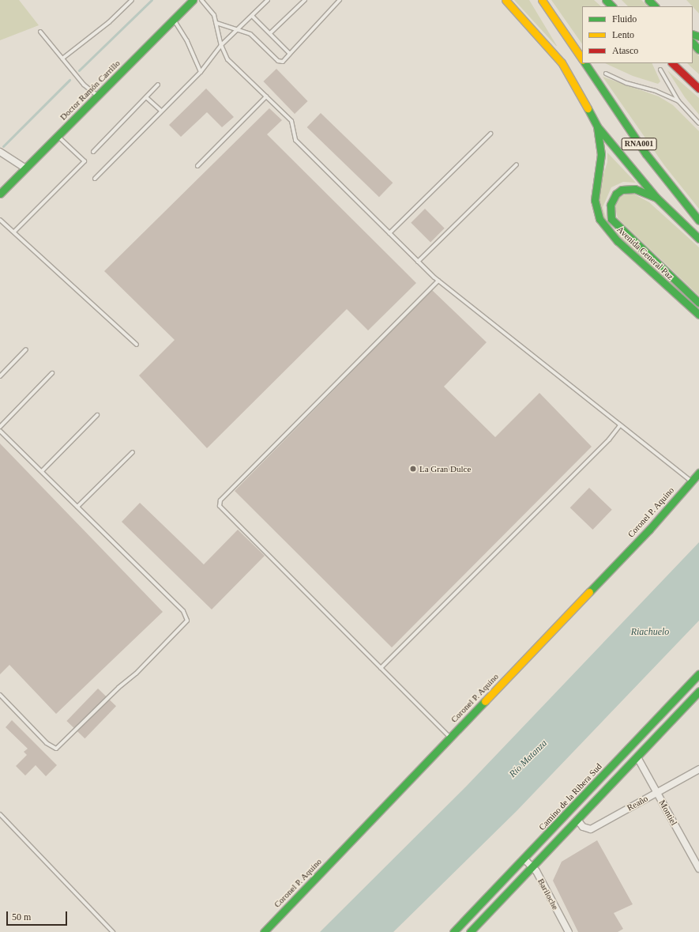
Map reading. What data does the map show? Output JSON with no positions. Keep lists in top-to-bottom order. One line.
{"streets":{"main road":["Doctor Ramón Carrillo","RNA001","Avenida General Paz","Coronel P. Aquino","Camino de la Ribera Sud"],"street":["Reaño","Montiel","Bariloche"]},"crossings":[["Camino de la Ribera Sud","Bariloche"],["Reaño","Montiel"]],"water":["Riachuelo","Río Matanza"],"places":["La Gran Dulce"],"legend":["Fluido","Lento","Atasco"],"scale_bar":"50 m"}
